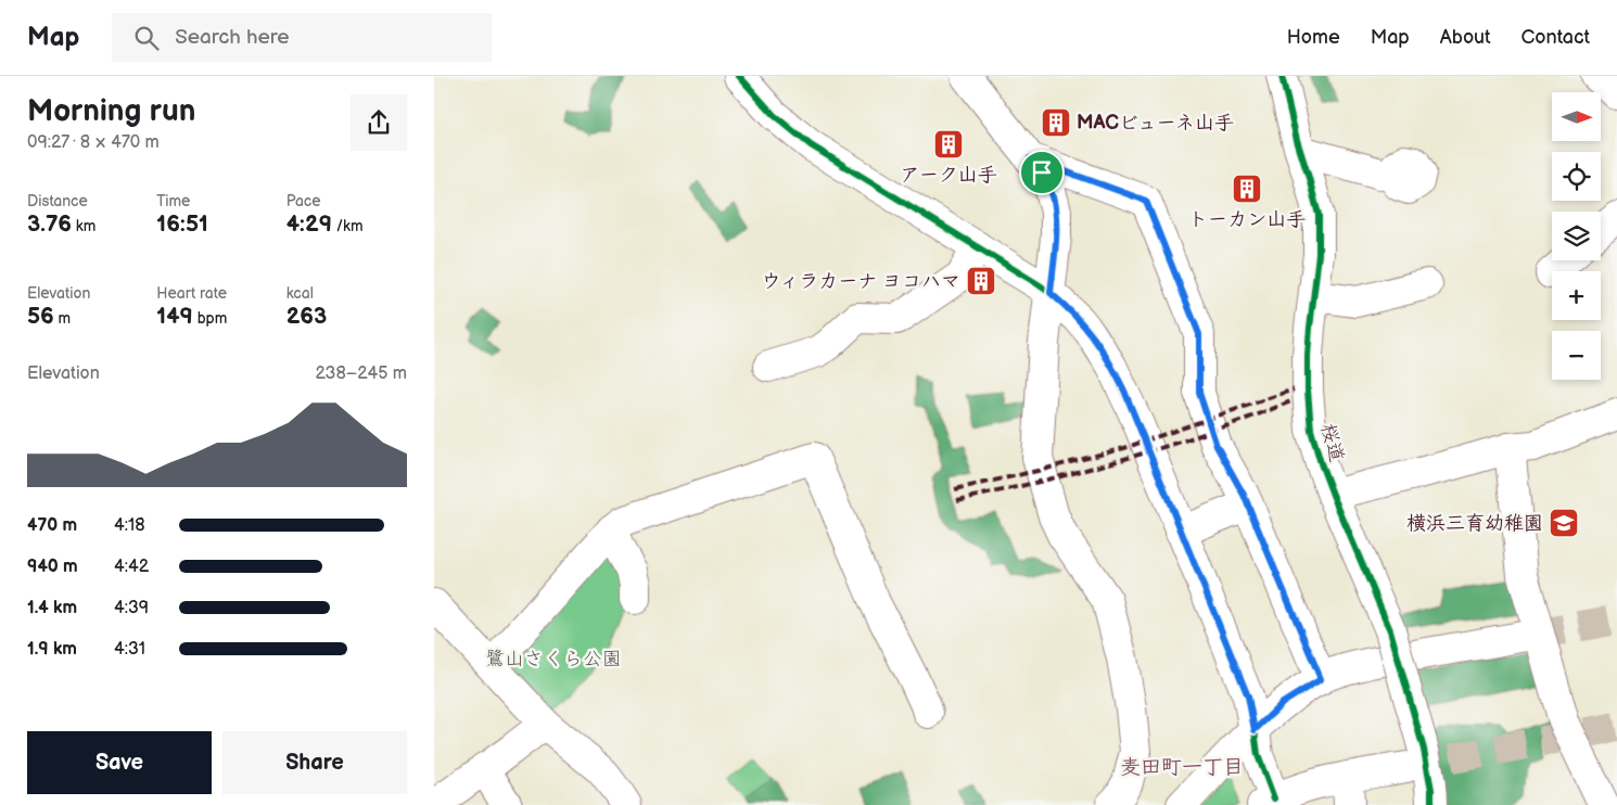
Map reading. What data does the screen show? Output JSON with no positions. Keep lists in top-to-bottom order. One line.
{"streets":{"street":["桜道"]},"districts":["麦田町一丁目"],"parks":["鷺山さくら公園"],"places":{"building":["MACビューネ山手","アーク山手","トーカン山手","ウィラカーナ ヨコハマ"],"school or university":["横浜三育幼稚園"]},"north":"right","page":{"header":"Map","search":"Search here","nav":["Home","Map","About","Contact"],"heading":["Morning run","09:27 · 8 × 470 m"],"map_buttons":["+","−"],"stats":[["Distance","3.76 km"],["Time","16:51"],["Pace","4:29 /km"],["Elevation","56 m"],["Heart rate","149 bpm"],["kcal","263"]],"chart":["Elevation","238–245 m"],"list":[{"name":"470 m","note":"4:18"},{"name":"940 m","note":"4:42"},{"name":"1.4 km","note":"4:39"},{"name":"1.9 km","note":"4:31"}],"buttons":["Save","Share"]}}
